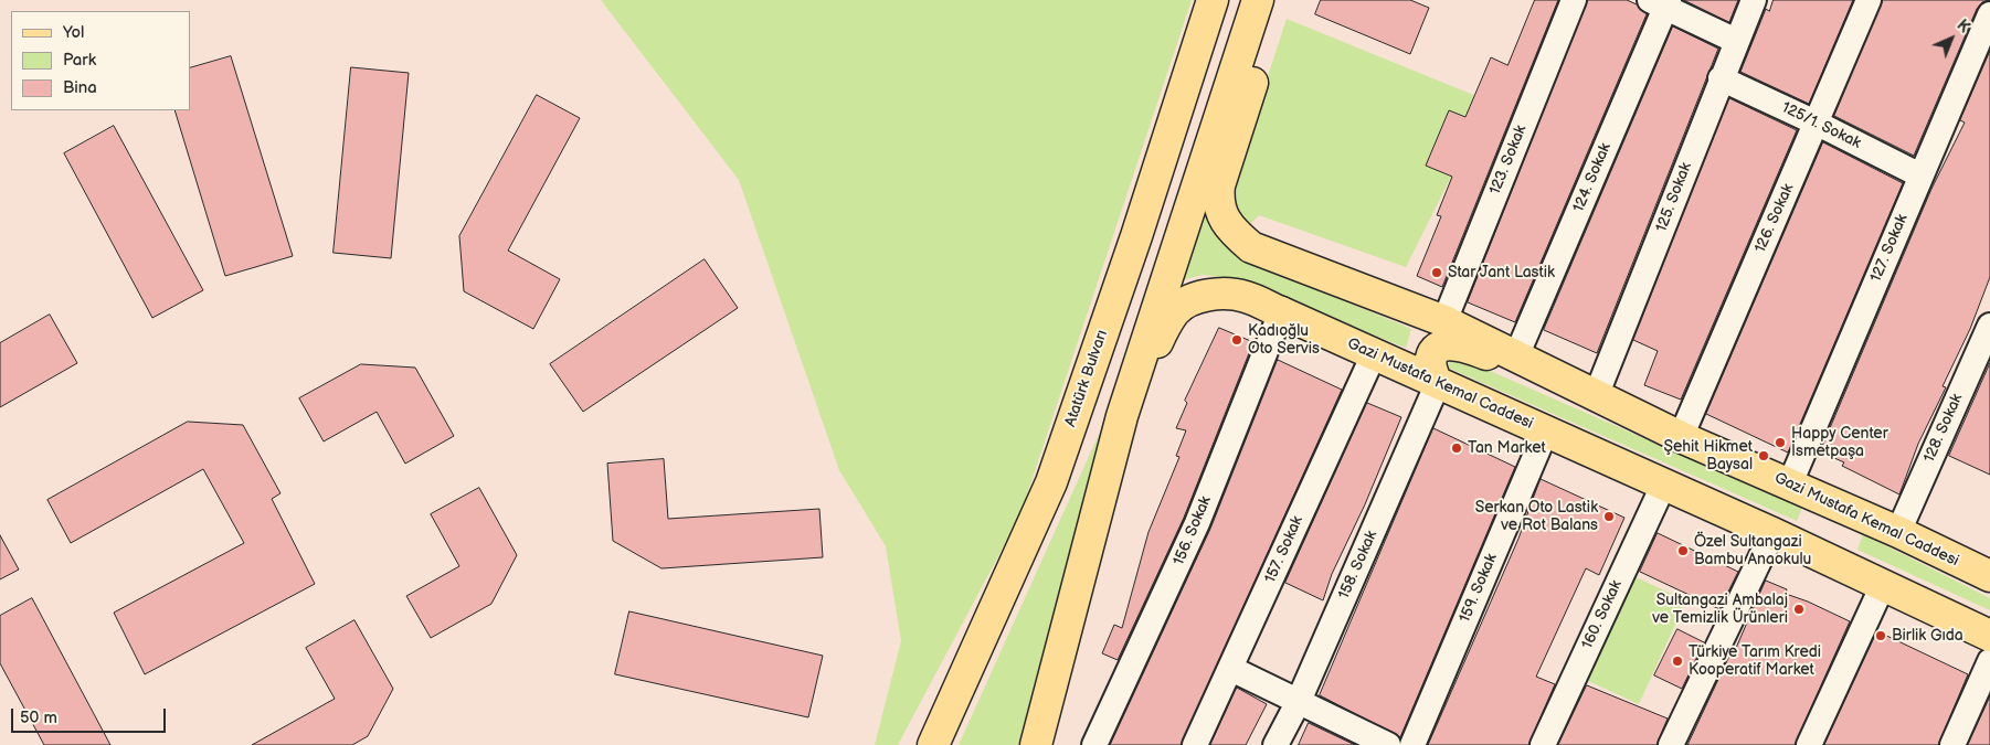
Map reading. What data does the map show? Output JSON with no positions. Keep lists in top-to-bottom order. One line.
{"streets":{"main road":["Atatürk Bulvarı","Gazi Mustafa Kemal Caddesi"],"street":["125/1. Sokak","123. Sokak","124. Sokak","125. Sokak","126. Sokak","127. Sokak","128. Sokak","156. Sokak","157. Sokak","158. Sokak","159. Sokak","160. Sokak"]},"crossings":[["125/1. Sokak","125. Sokak"],["125/1. Sokak","126. Sokak"],["125/1. Sokak","127. Sokak"],["123. Sokak","Gazi Mustafa Kemal Caddesi"],["124. Sokak","Gazi Mustafa Kemal Caddesi"],["125. Sokak","Gazi Mustafa Kemal Caddesi"],["126. Sokak","Gazi Mustafa Kemal Caddesi"],["127. Sokak","Gazi Mustafa Kemal Caddesi"],["Gazi Mustafa Kemal Caddesi","128. Sokak"],["Gazi Mustafa Kemal Caddesi","156. Sokak"],["Gazi Mustafa Kemal Caddesi","157. Sokak"],["Gazi Mustafa Kemal Caddesi","158. Sokak"],["Gazi Mustafa Kemal Caddesi","159. Sokak"],["Gazi Mustafa Kemal Caddesi","160. Sokak"]],"places":["Star Jant Lastik","Kadıoğlu Oto Servis","Happy Center İsmetpaşa","Tan Market","Şehit Hikmet Baysal","Serkan Oto Lastik ve Rot Balans","Özel Sultangazi Bambu Anaokulu","Sultangazi Ambalaj ve Temizlik Ürünleri","Birlik Gıda","Türkiye Tarım Kredi Kooperatif Market"],"legend":["Yol","Park","Bina"],"scale_bar":"50 m","north":"top right"}
